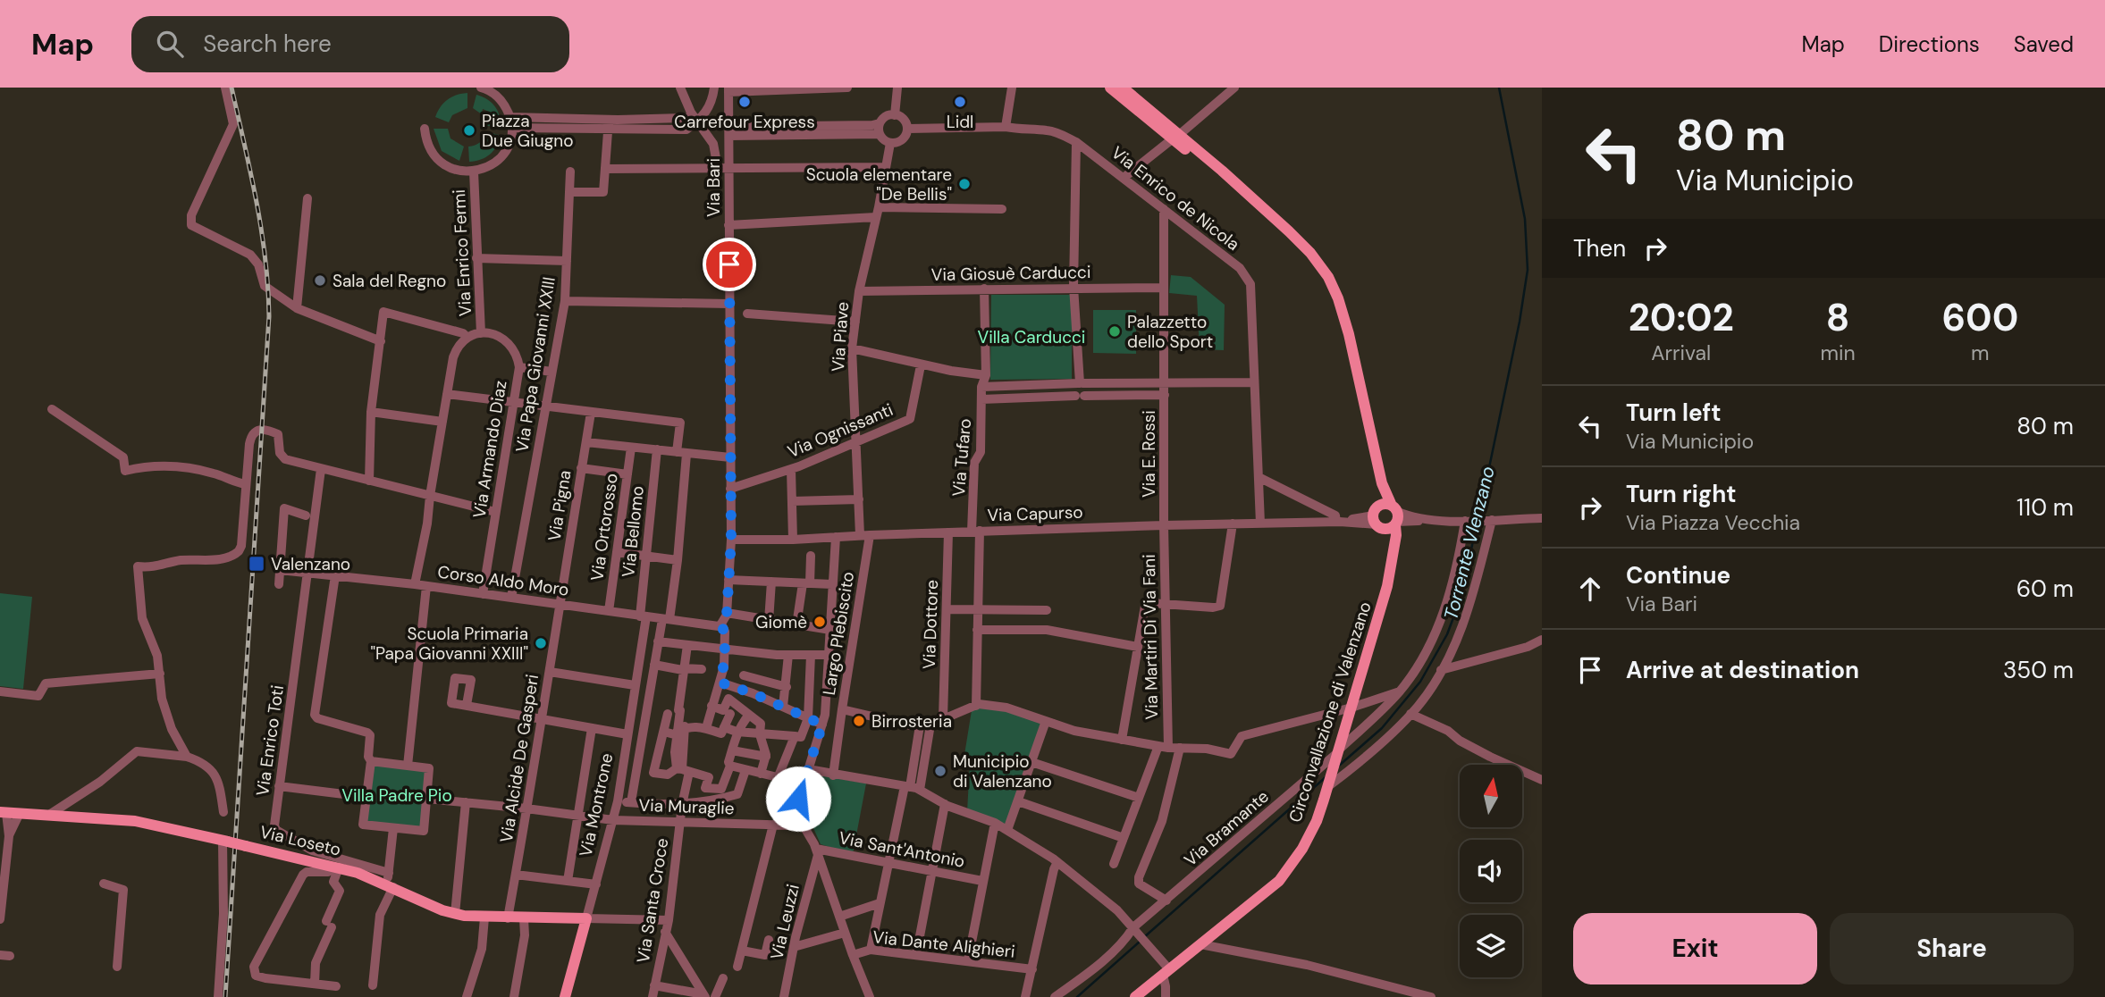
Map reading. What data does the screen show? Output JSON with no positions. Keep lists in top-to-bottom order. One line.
{"streets":{"main road":["Circonvallazione di Valenzano","Via Montrone","Via Loseto"],"street":["Via Bari","Via Enrico de Nicola","Via Enrico Fermi","Via Giosuè Carducci","Via Piave","Via Papa Giovanni XXIII","Via Ognissanti","Via Armando Diaz","Via E. Rossi","Via Tufaro","Via Pigna","Via Capurso","Via Ortorosso","Via Bellomo","Corso Aldo Moro","Via Dottore","Largo Plebiscito","Via Martiri Di Via Fani","Via Enrico Toti","Via Alcide De Gasperi","Via Muraglie","Via Bramante","Via Sant'Antonio","Via Santa Croce","Via Leuzzi","Via Dante Alighieri"]},"crossings":[["Via Bari","Via Ognissanti"],["Via Bari","Via Capurso"],["Via Bari","Corso Aldo Moro"],["Via Enrico de Nicola","Via Piave"],["Via Enrico de Nicola","Via E. Rossi"],["Via Enrico Fermi","Via Armando Diaz"],["Via Giosuè Carducci","Via Piave"],["Via Giosuè Carducci","Via E. Rossi"],["Via Piave","Via Ognissanti"],["Via Piave","Via Capurso"],["Via Papa Giovanni XXIII","Corso Aldo Moro"],["Via Armando Diaz","Corso Aldo Moro"],["Via E. Rossi","Via Capurso"],["Via E. Rossi","Via Martiri Di Via Fani"],["Via Tufaro","Via Capurso"],["Via Pigna","Corso Aldo Moro"],["Via Pigna","Via Alcide De Gasperi"],["Via Capurso","Via Dottore"],["Via Capurso","Largo Plebiscito"],["Via Capurso","Via Martiri Di Via Fani"],["Via Capurso","Circonvallazione di Valenzano"],["Via Capurso","Via Bramante"],["Via Ortorosso","Corso Aldo Moro"],["Via Bellomo","Corso Aldo Moro"],["Via Bellomo","Via Montrone"],["Corso Aldo Moro","Via Enrico Toti"],["Corso Aldo Moro","Via Alcide De Gasperi"],["Corso Aldo Moro","Via Montrone"],["Largo Plebiscito","Via Muraglie"],["Circonvallazione di Valenzano","Via Bramante"],["Via Alcide De Gasperi","Via Muraglie"],["Via Alcide De Gasperi","Via Loseto"],["Via Montrone","Via Muraglie"],["Via Montrone","Via Loseto"],["Via Muraglie","Via Santa Croce"],["Via Sant'Antonio","Via Leuzzi"]],"water":["Torrente Vlenzano"],"parks":["Villa Carducci","Villa Padre Pio"],"places":{"other":["Carrefour Express","Lidl","Piazza Due Giugno","Scuola elementare \"De Bellis\"","Sala del Regno","Palazzetto dello Sport","Giomè","Scuola Primaria \"Papa Giovanni XXIII\"","Birrosteria","Municipio di Valenzano"],"transit":["Valenzano"]},"north":"top","page":{"header":"Map","search":"Search here","nav":["Map","Directions","Saved"],"turn":["80 m","Via Municipio"],"then":"Then","eta":["20:02","Arrival","8","min","600","m"],"list":[{"name":"Turn left","note":"Via Municipio","value":"80 m"},{"name":"Turn right","note":"Via Piazza Vecchia","value":"110 m"},{"name":"Continue","note":"Via Bari","value":"60 m"},{"name":"Arrive at destination","value":"350 m"}],"buttons":["Exit","Share"]}}
